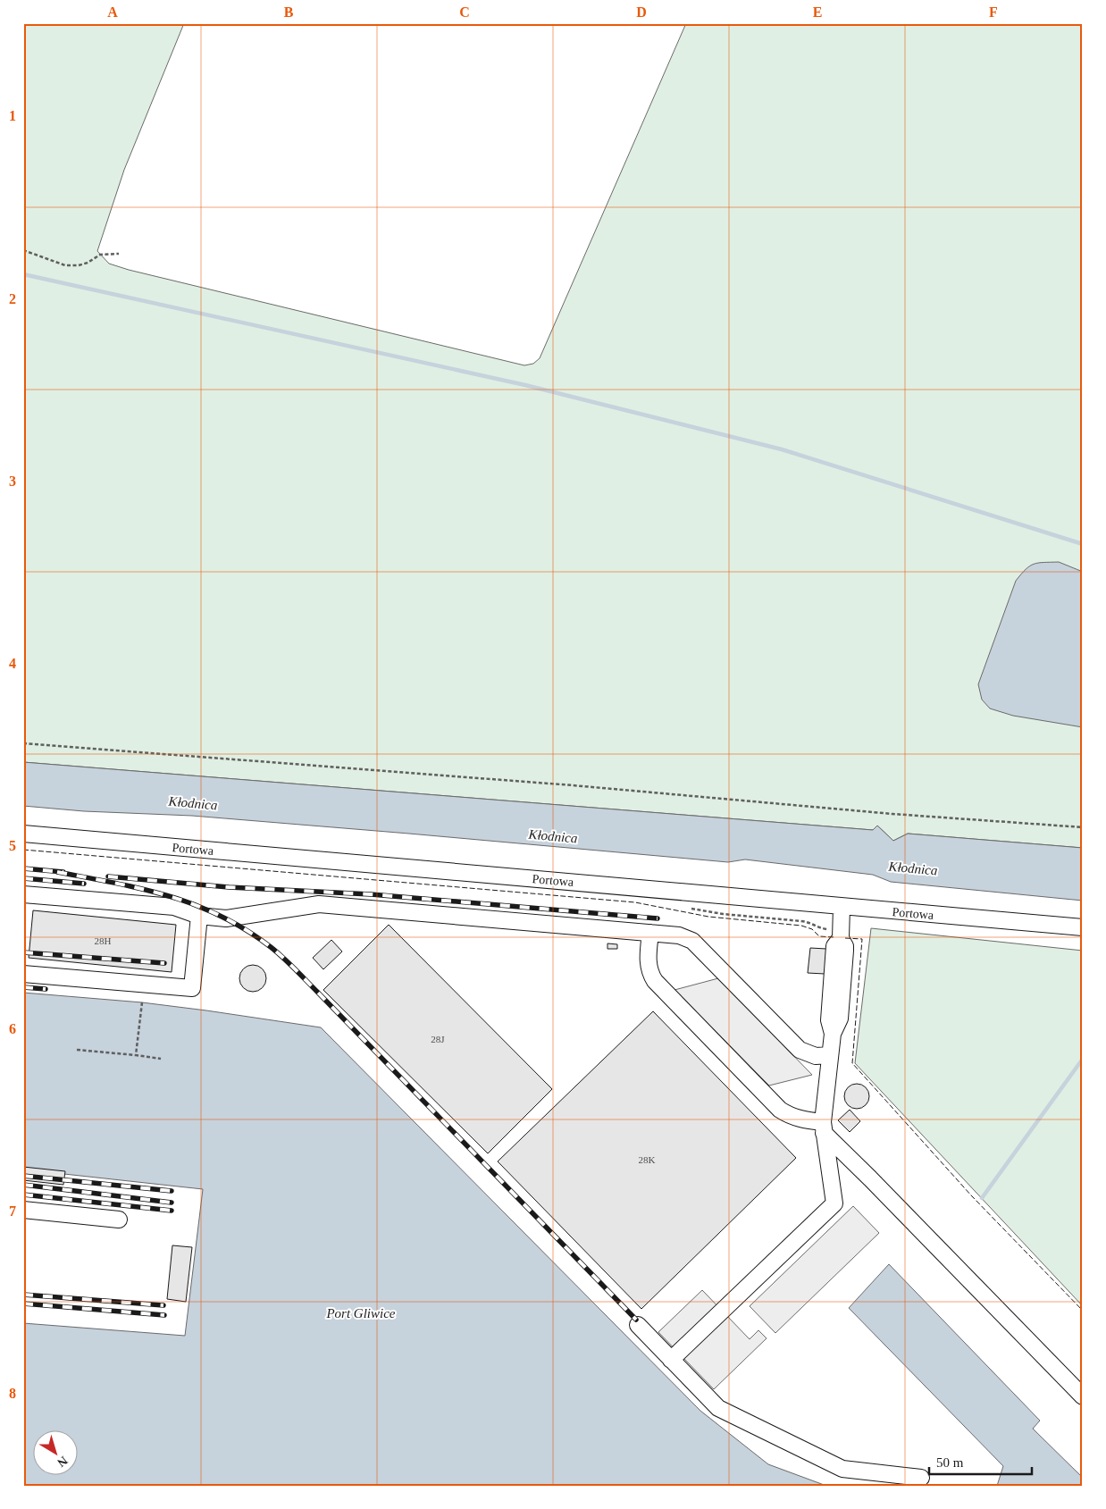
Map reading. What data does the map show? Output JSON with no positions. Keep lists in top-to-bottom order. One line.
{"streets":{"street":["Portowa"]},"water":["Kłodnica","Port Gliwice"],"house_numbers":["28H","28J","28K"],"scale_bar":"50 m","north":"bottom right","grid":{"columns":["A","B","C","D","E","F"],"rows":["1","2","3","4","5","6","7","8"]}}
